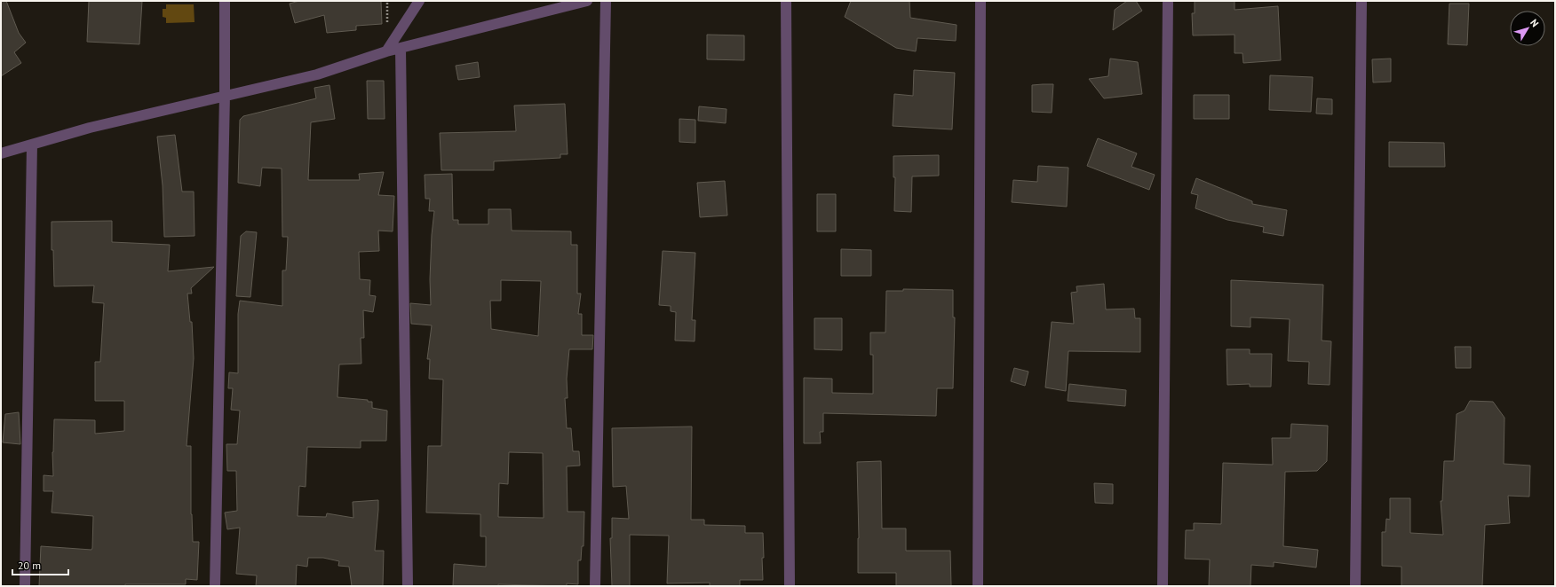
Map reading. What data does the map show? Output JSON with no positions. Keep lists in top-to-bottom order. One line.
{"scale_bar":"20 m","north":"top right"}
